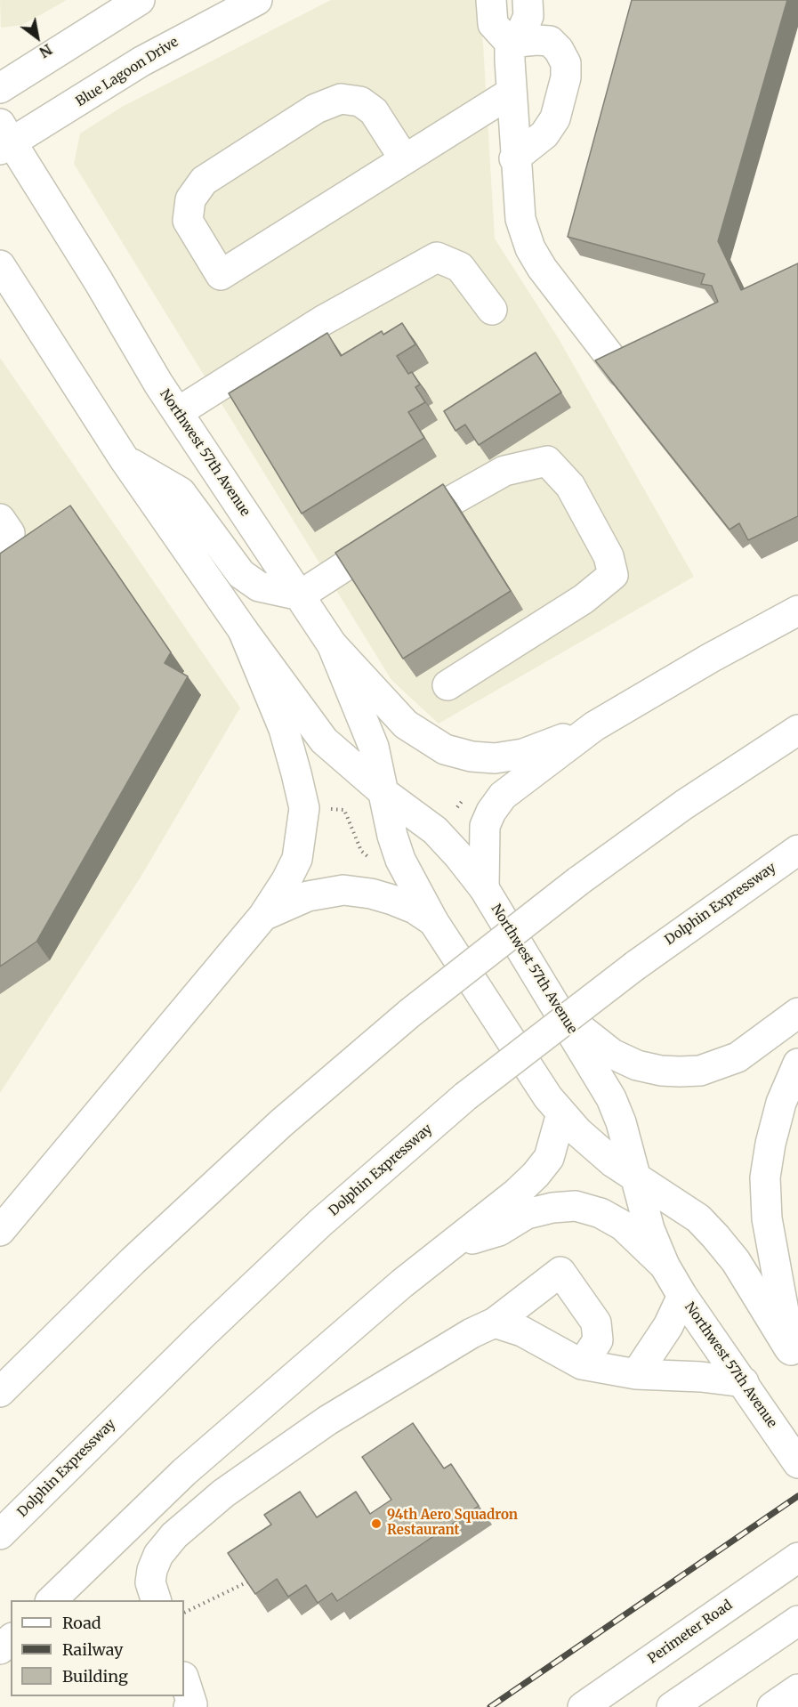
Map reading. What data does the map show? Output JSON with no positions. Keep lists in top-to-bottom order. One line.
{"streets":{"main road":["Blue Lagoon Drive","Northwest 57th Avenue","Dolphin Expressway","Perimeter Road"]},"crossings":[["Blue Lagoon Drive","Northwest 57th Avenue"]],"places":["94th Aero Squadron Restaurant"],"legend":["Road","Railway","Building"],"north":"bottom right"}
